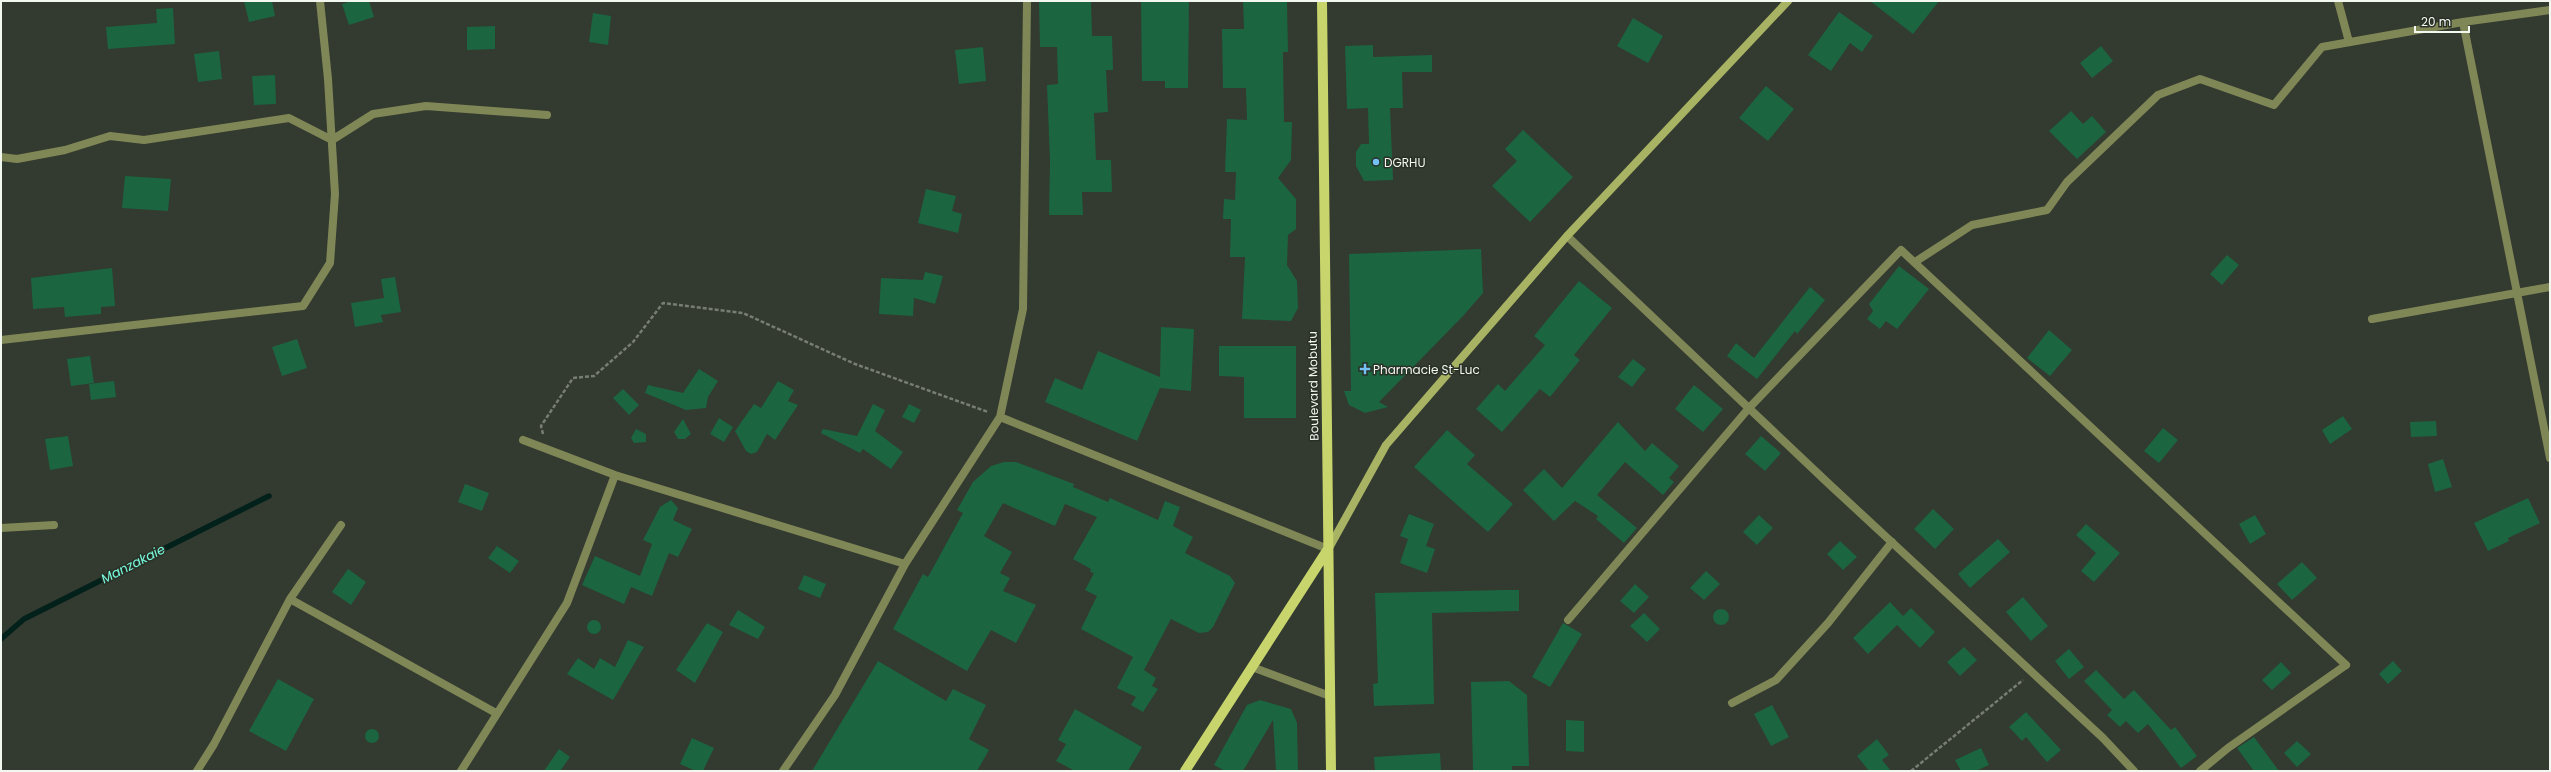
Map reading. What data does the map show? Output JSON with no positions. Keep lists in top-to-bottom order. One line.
{"streets":{"main road":["Boulevard Mobutu"]},"water":["Manzakaie"],"places":{"other":["DGRHU"],"health":["Pharmacie St-Luc"]},"scale_bar":"20 m"}
